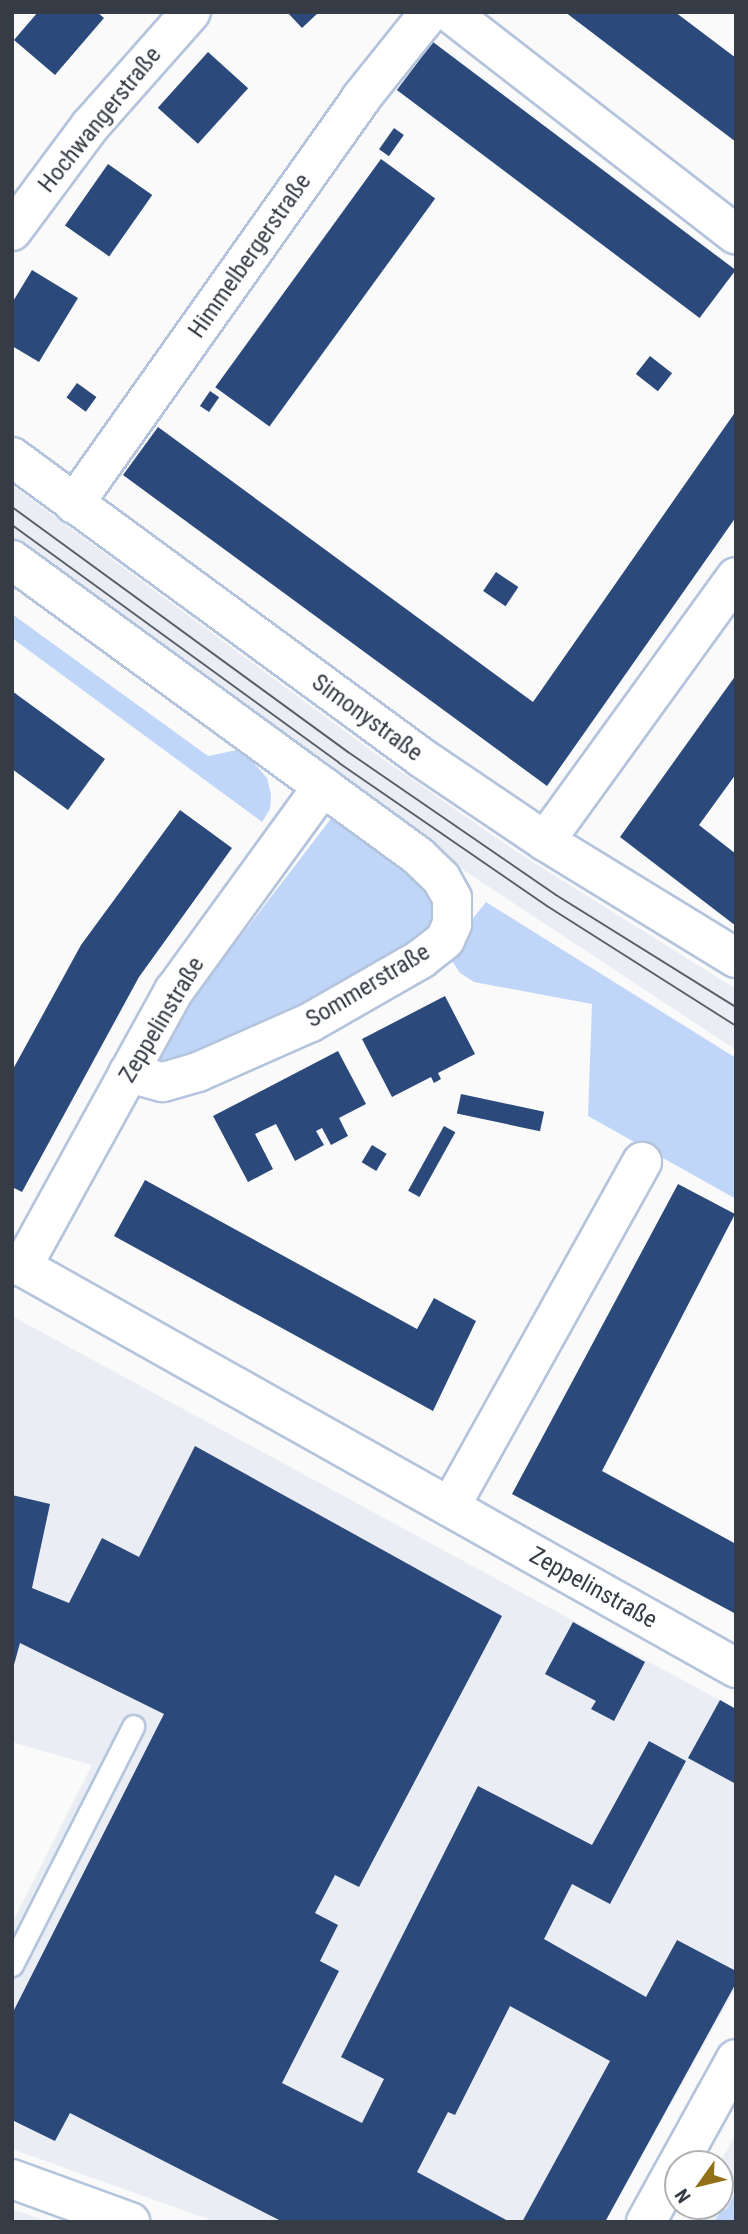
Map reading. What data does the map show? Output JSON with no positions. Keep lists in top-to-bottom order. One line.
{"streets":{"street":["Hochwangerstraße","Himmelbergerstraße","Simonystraße","Sommerstraße","Zeppelinstraße"]},"crossings":[["Himmelbergerstraße","Simonystraße"],["Sommerstraße","Zeppelinstraße"]],"north":"bottom left"}
